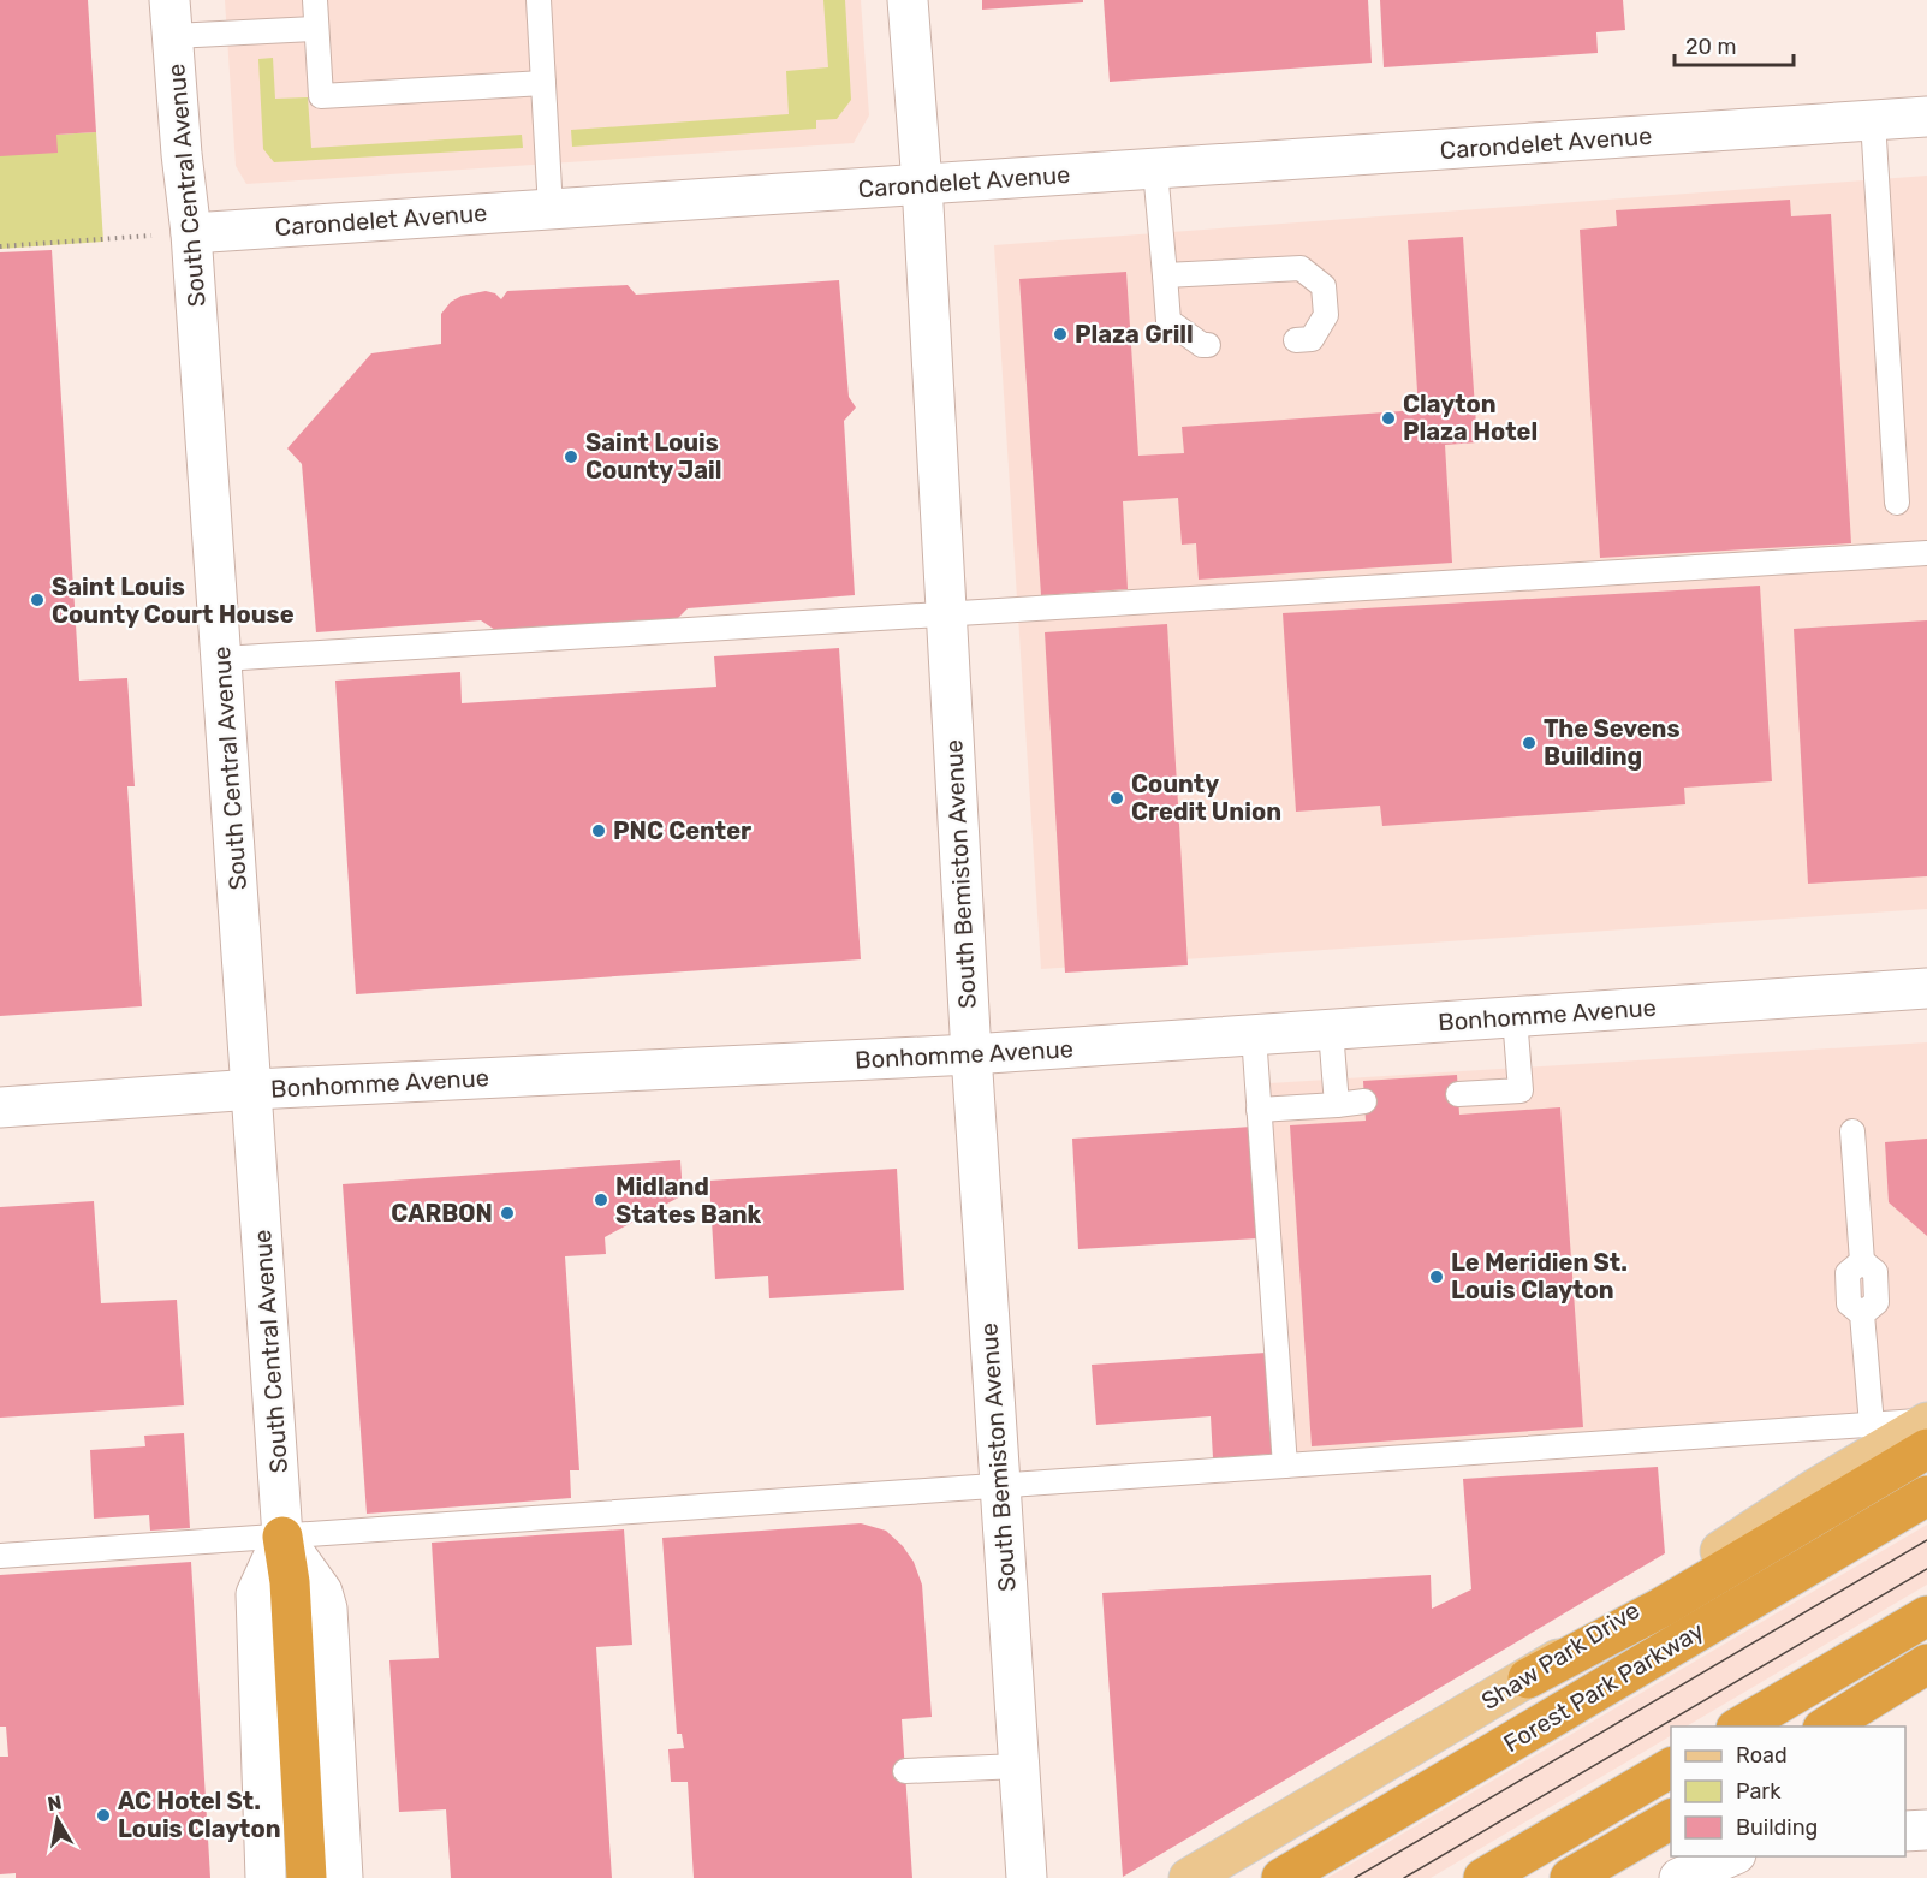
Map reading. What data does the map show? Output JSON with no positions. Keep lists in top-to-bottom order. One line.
{"streets":{"highway":["Forest Park Parkway"],"main road":["Shaw Park Drive"],"street":["Carondelet Avenue","South Central Avenue","South Bemiston Avenue","Bonhomme Avenue"]},"crossings":[["Carondelet Avenue","South Central Avenue"],["Carondelet Avenue","South Bemiston Avenue"],["South Central Avenue","Bonhomme Avenue"],["South Bemiston Avenue","Bonhomme Avenue"]],"places":["Plaza Grill","Clayton Plaza Hotel","Saint Louis County Jail","Saint Louis County Court House","The Sevens Building","County Credit Union","PNC Center","Midland States Bank","CARBON","Le Meridien St. Louis Clayton","AC Hotel St. Louis Clayton"],"legend":["Road","Park","Building"],"scale_bar":"20 m","north":"top"}
